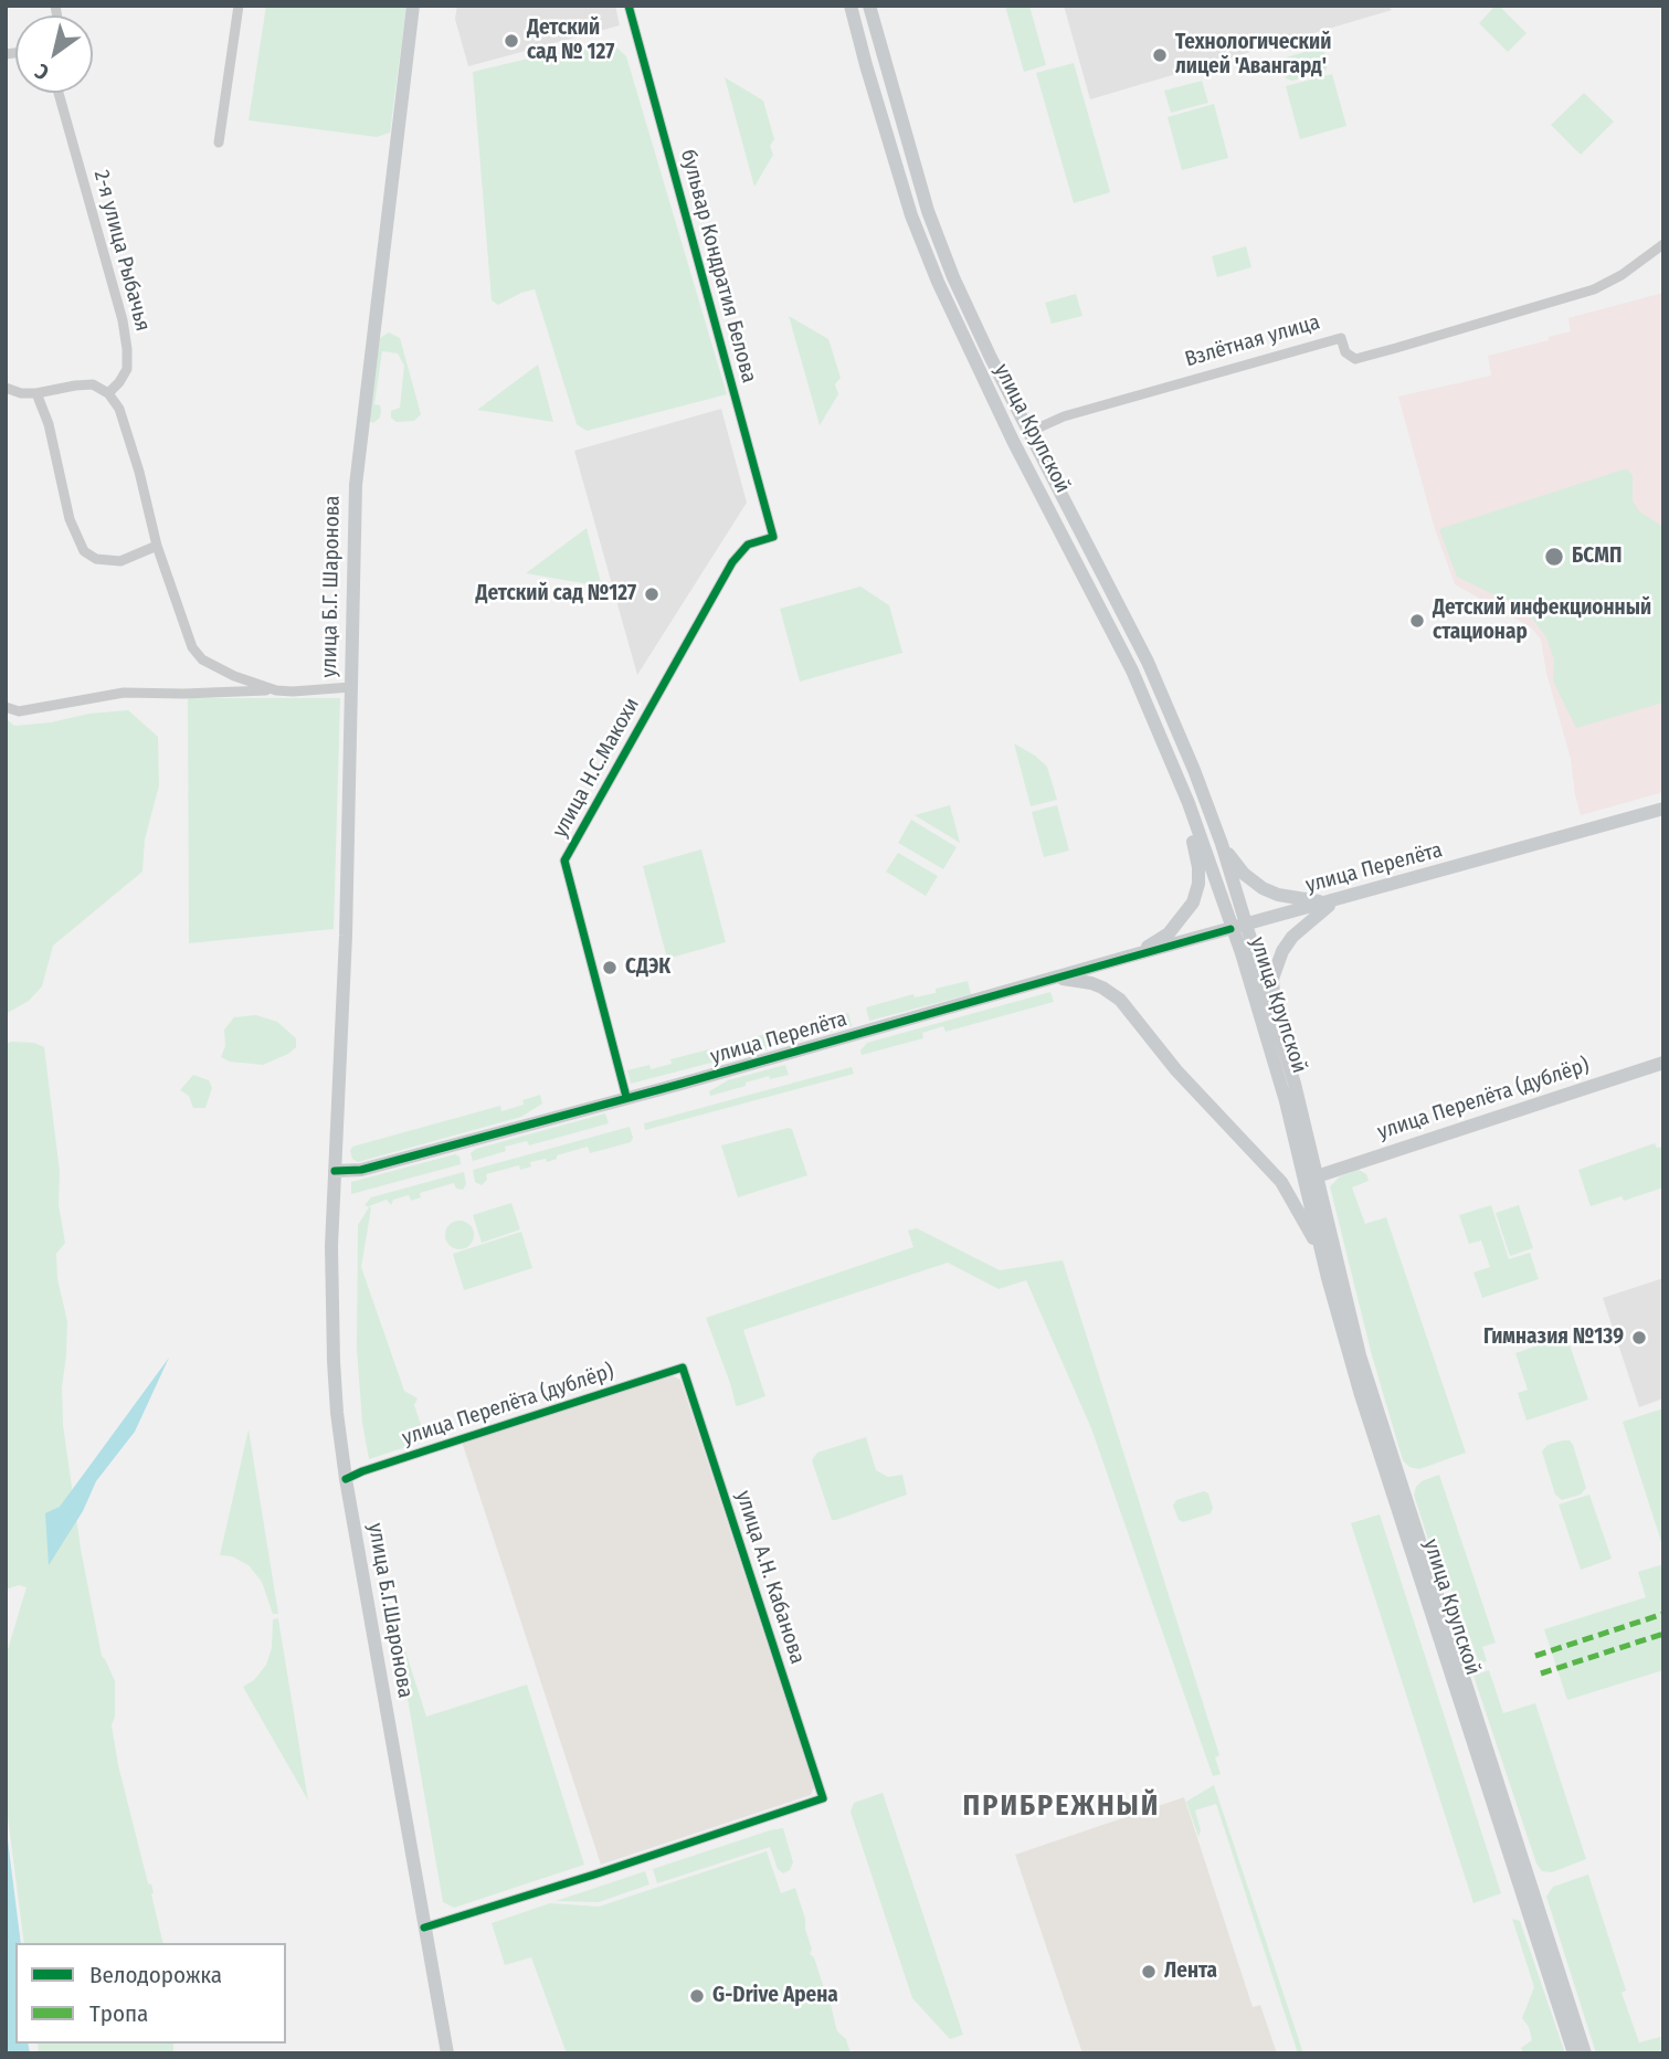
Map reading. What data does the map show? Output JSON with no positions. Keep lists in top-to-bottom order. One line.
{"streets":{"main road":["Взлётная улица","улица Крупской","улица Б.Г. Шаронова","улица Перелёта","улица Перелёта (дублёр)","улица Б.Г.Шаронова"],"street":["2-я улица Рыбачья","бульвар Кондратия Белова","улица Н.С.Макохи","улица А.Н. Кабанова"]},"crossings":[["бульвар Кондратия Белова","улица Н.С.Макохи"],["Взлётная улица","улица Крупской"],["улица Крупской","улица Перелёта"],["улица Крупской","улица Перелёта (дублёр)"],["улица Б.Г. Шаронова","улица Перелёта"],["улица Б.Г. Шаронова","улица Б.Г.Шаронова"],["улица Н.С.Макохи","улица Перелёта"],["улица Перелёта","улица Б.Г.Шаронова"],["улица Перелёта (дублёр)","улица А.Н. Кабанова"],["улица Перелёта (дублёр)","улица Б.Г.Шаронова"],["улица А.Н. Кабанова","улица Б.Г.Шаронова"]],"districts":["ПРИБРЕЖНЫЙ"],"places":["Детский сад № 127","Технологический лицей 'Авангард'","БСМП","Детский сад №127","Детский инфекционный стационар","СДЭК","Гимназия №139","Лента","G-Drive Арена"],"legend":["Велодорожка","Тропа"],"north":"bottom left"}
